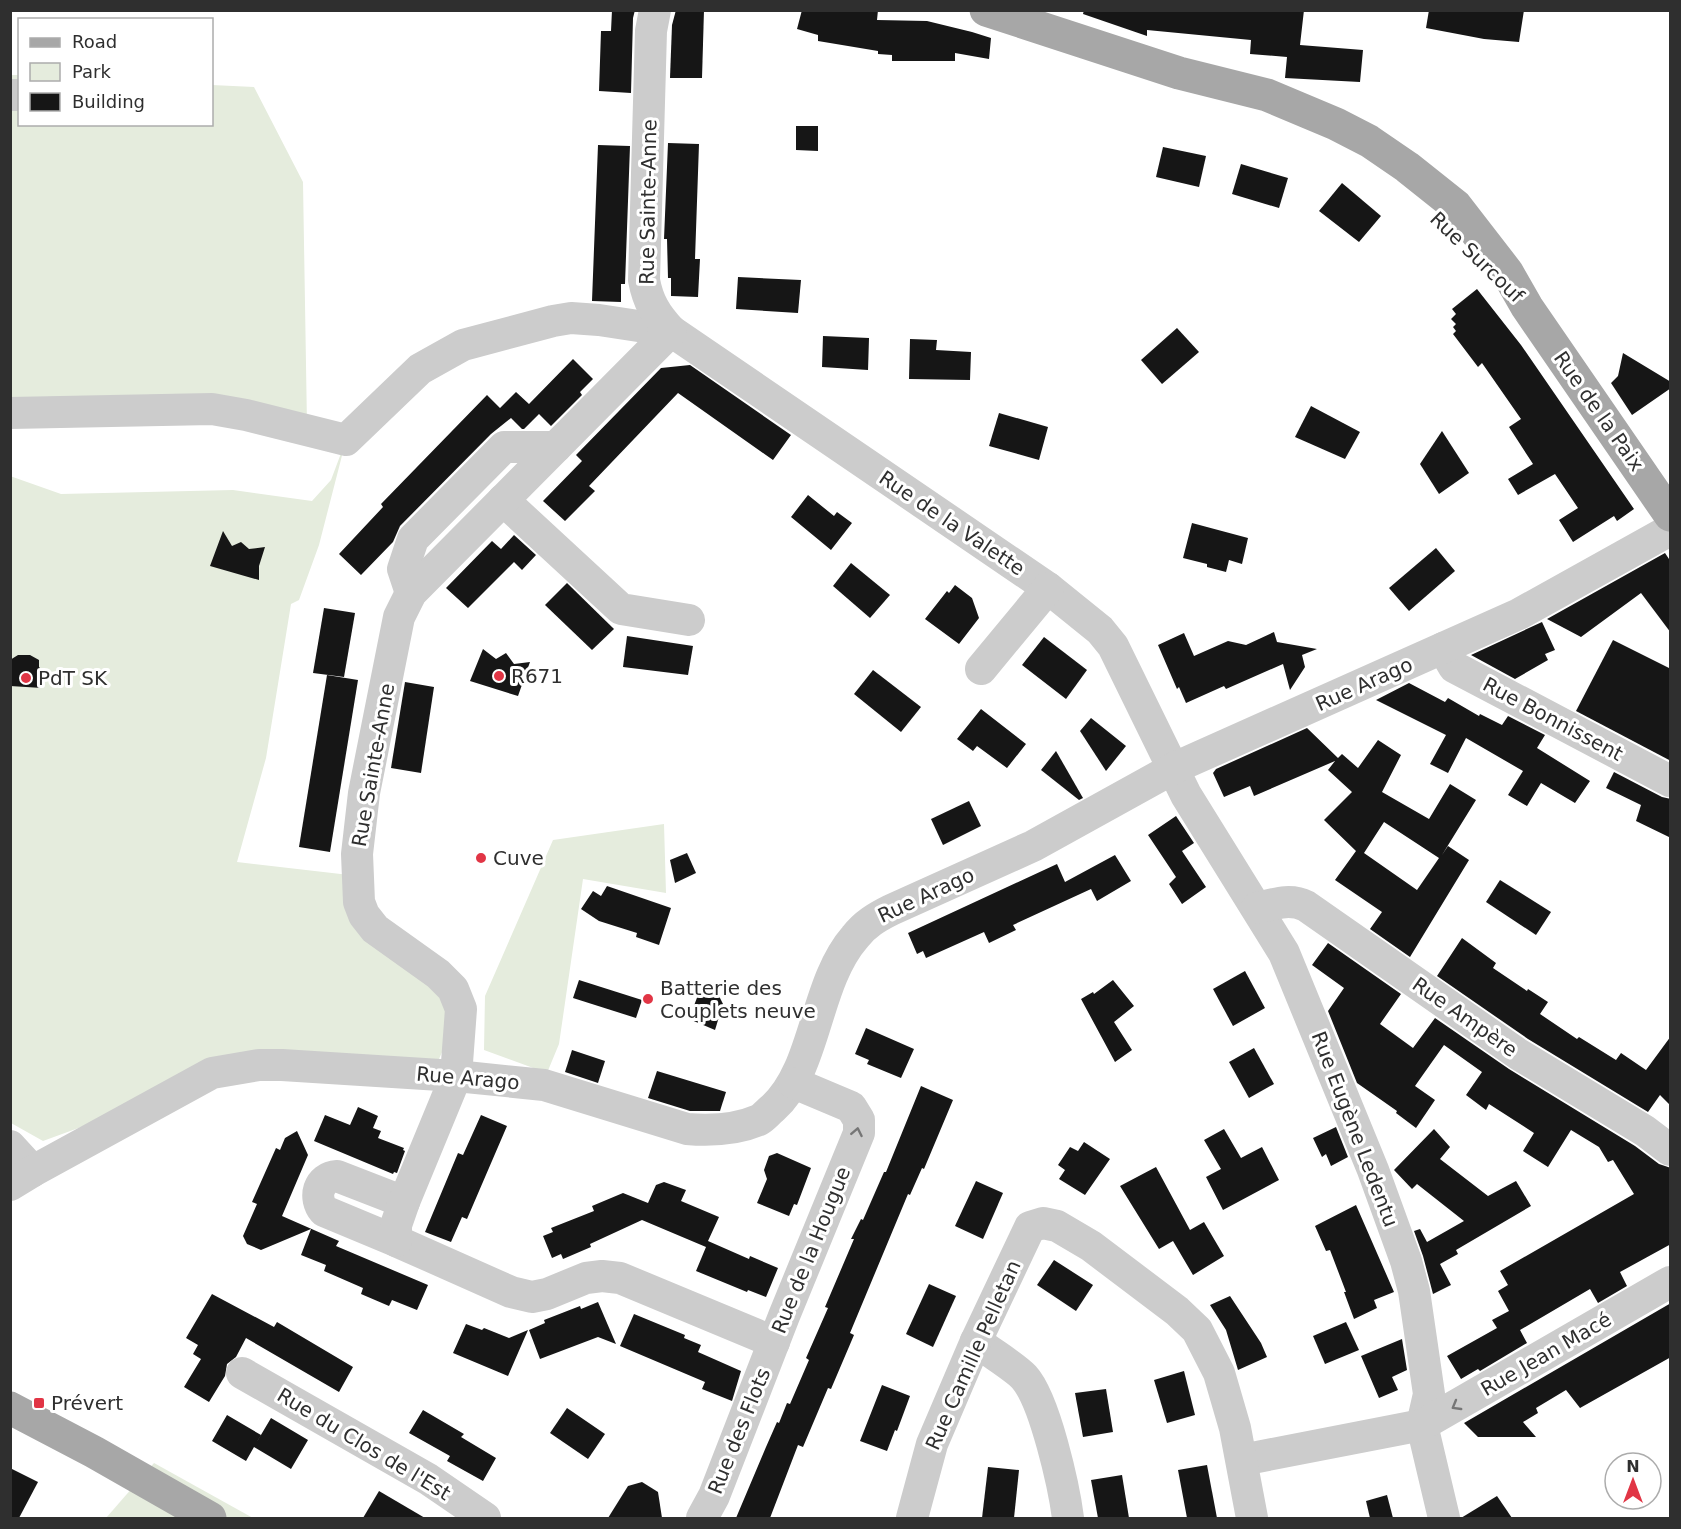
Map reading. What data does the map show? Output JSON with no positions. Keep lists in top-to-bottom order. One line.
{"streets":{"main road":["Rue Surcouf","Rue de la Paix"],"street":["Rue Sainte-Anne","Rue de la Valette","Rue Arago","Rue Bonnissent","Rue Ampère","Rue Eugène Ledentu","Rue de la Hougue","Rue Jean Macé","Rue Camille Pelletan","Rue des Flots","Rue du Clos de l'Est"]},"crossings":[["Rue Sainte-Anne","Rue de la Valette"],["Rue Sainte-Anne","Rue Arago"],["Rue Surcouf","Rue de la Paix"],["Rue de la Valette","Rue Arago"],["Rue de la Valette","Rue Eugène Ledentu"],["Rue Arago","Rue Bonnissent"],["Rue Arago","Rue Eugène Ledentu"],["Rue Arago","Rue de la Hougue"],["Rue Ampère","Rue Eugène Ledentu"],["Rue Eugène Ledentu","Rue Jean Macé"],["Rue de la Hougue","Rue des Flots"],["Rue Jean Macé","Rue Camille Pelletan"]],"one_way":["Rue Jean Macé"],"places":{"other":["R671","PdT SK","Cuve","Batterie des Couplets neuve"],"transit":["Prévert"]},"legend":["Road","Park","Building"],"north":"top"}
